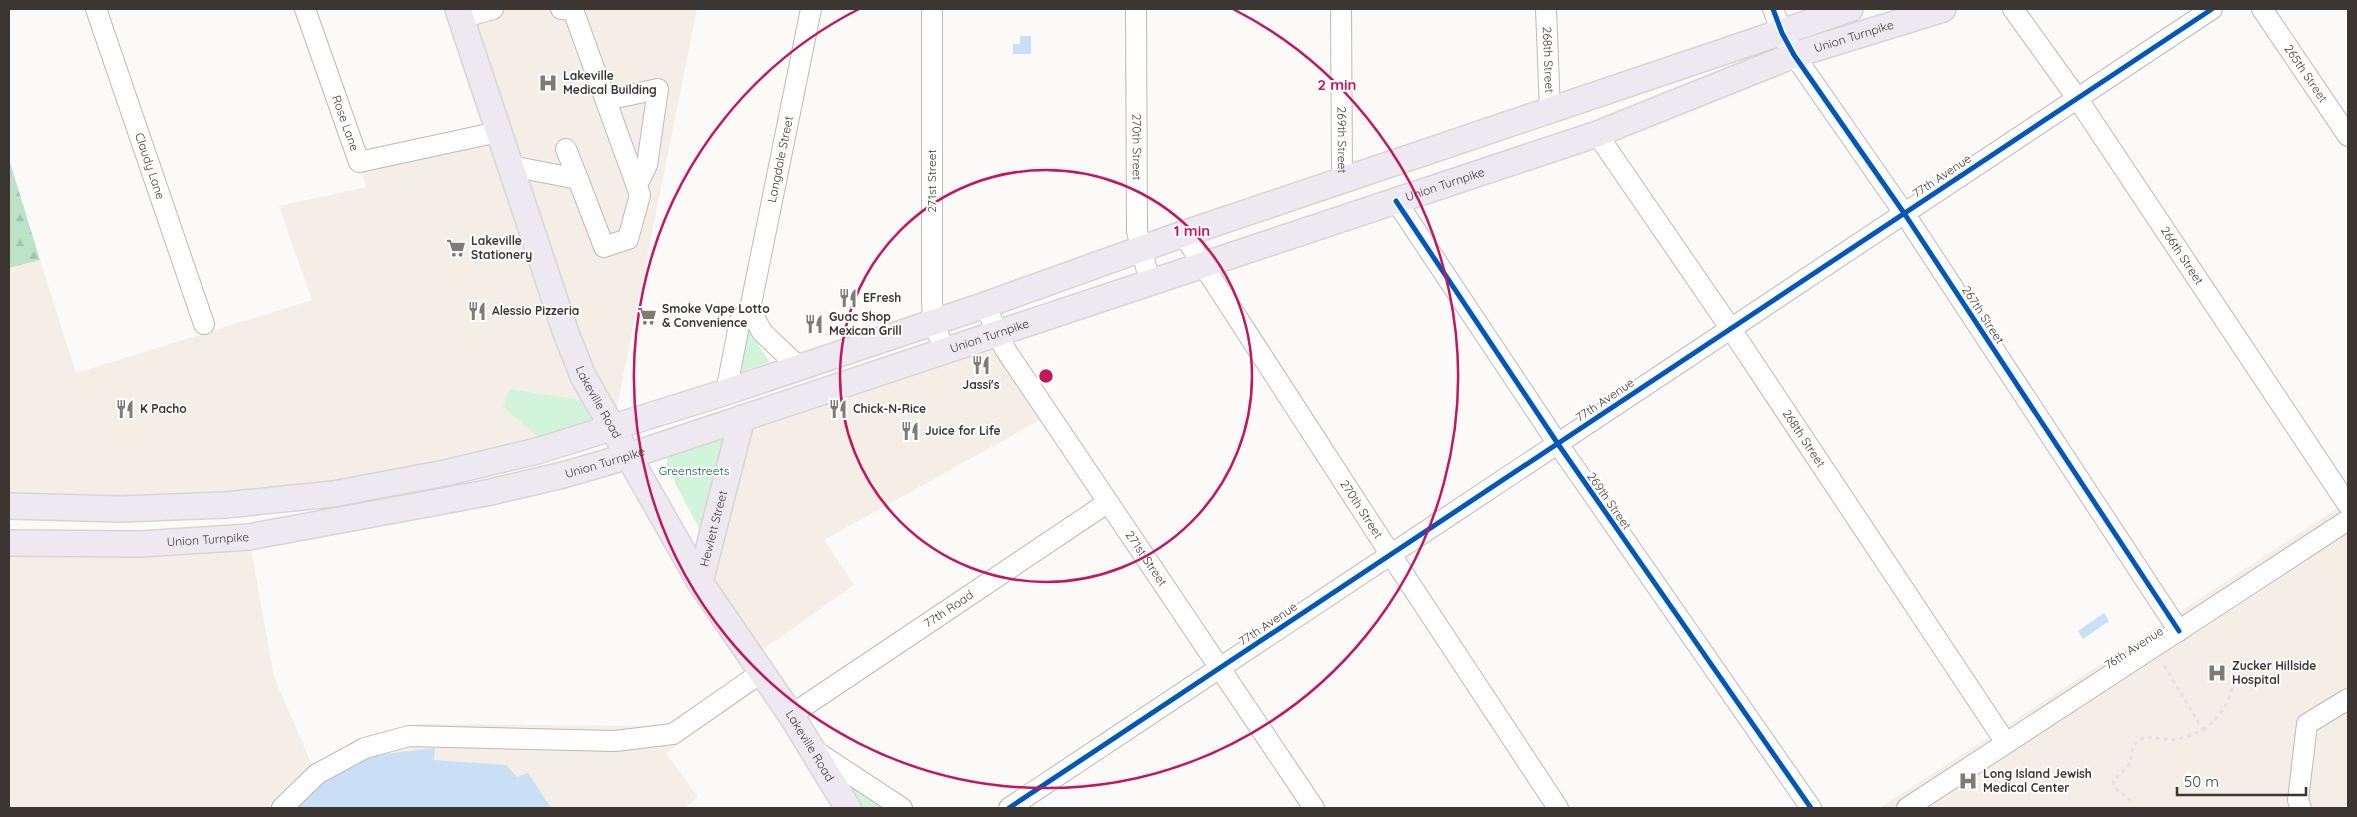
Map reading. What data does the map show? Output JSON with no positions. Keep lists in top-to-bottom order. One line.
{"streets":{"main road":["Union Turnpike","Lakeville Road","Hewlett Street"],"street":["268th Street","265th Street","Rose Lane","269th Street","270th Street","Langdale Street","Claudy Lane","77th Avenue","271st Street","266th Street","267th Street","77th Road","76th Avenue"]},"crossings":[["Union Turnpike","268th Street"],["Union Turnpike","269th Street"],["Union Turnpike","270th Street"],["Union Turnpike","271st Street"],["Union Turnpike","267th Street"],["Union Turnpike","Lakeville Road"],["Union Turnpike","Hewlett Street"],["268th Street","77th Avenue"],["268th Street","76th Avenue"],["Rose Lane","Lakeville Road"],["269th Street","77th Avenue"],["270th Street","77th Avenue"],["77th Avenue","271st Street"],["77th Avenue","266th Street"],["77th Avenue","267th Street"],["271st Street","77th Road"],["267th Street","76th Avenue"],["Lakeville Road","Hewlett Street"],["Lakeville Road","77th Road"]],"parks":["Greenstreets"],"places":{"hospital":["Lakeville Medical Building","Zucker Hillside Hospital","Long Island Jewish Medical Center"],"supermarket":["Lakeville Stationery","Smoke Vape Lotto & Convenience"],"restaurant":["EFresh","Alessio Pizzeria","Guac Shop Mexican Grill","Jassi's","K Pacho","Chick-N-Rice","Juice for Life"]},"scale_bar":"50 m","rings":["2 min","1 min"]}
